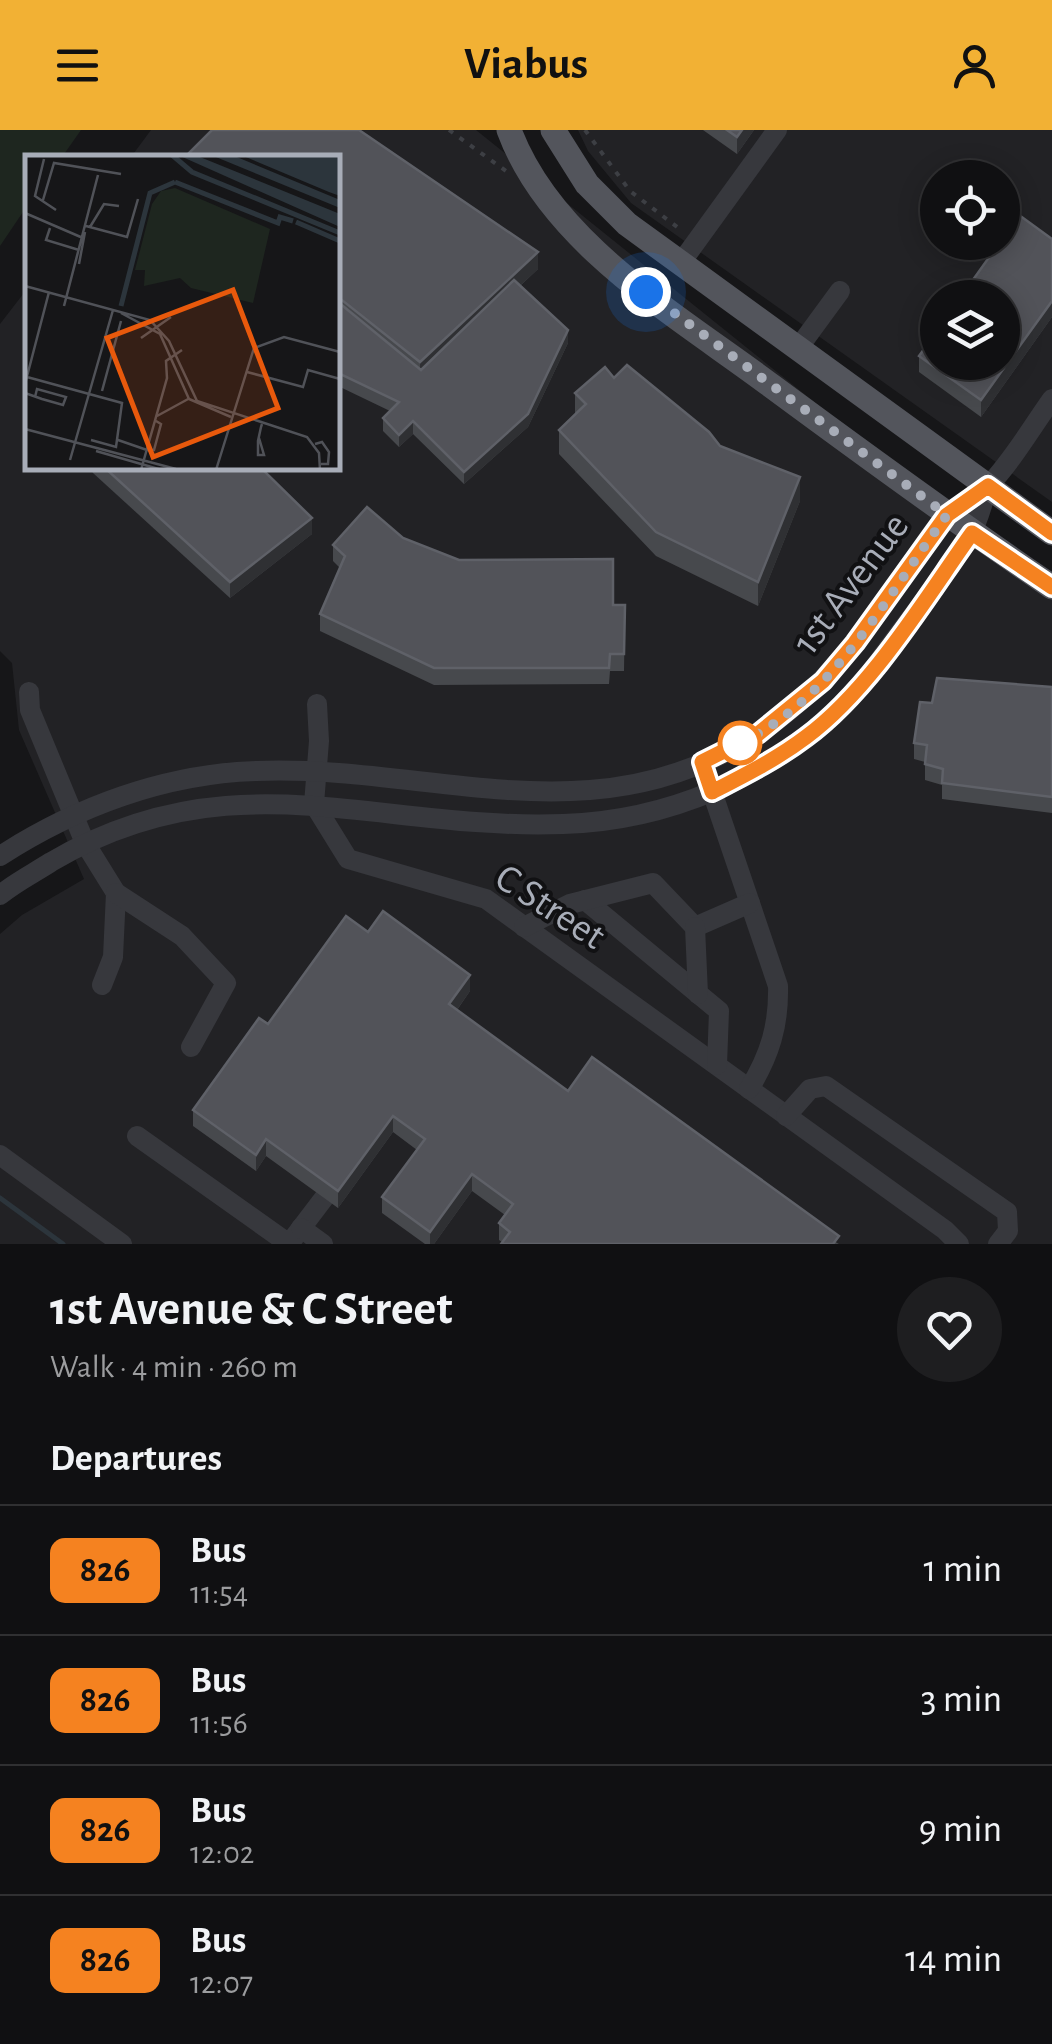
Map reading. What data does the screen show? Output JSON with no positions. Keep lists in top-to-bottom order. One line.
{"streets":{"street":["1st Avenue","C Street"]},"crossings":[["1st Avenue","C Street"]],"lines":["bus line 826"],"page":{"header":"Viabus","heading":[["1st Avenue & C Street","Walk · 4 min · 260 m"],"Departures"],"list":[{"mark":"826","name":"Bus","note":"11:54","value":"1 min"},{"mark":"826","name":"Bus","note":"11:56","value":"3 min"},{"mark":"826","name":"Bus","note":"12:02","value":"9 min"},{"mark":"826","name":"Bus","note":"12:07","value":"14 min"}]}}
